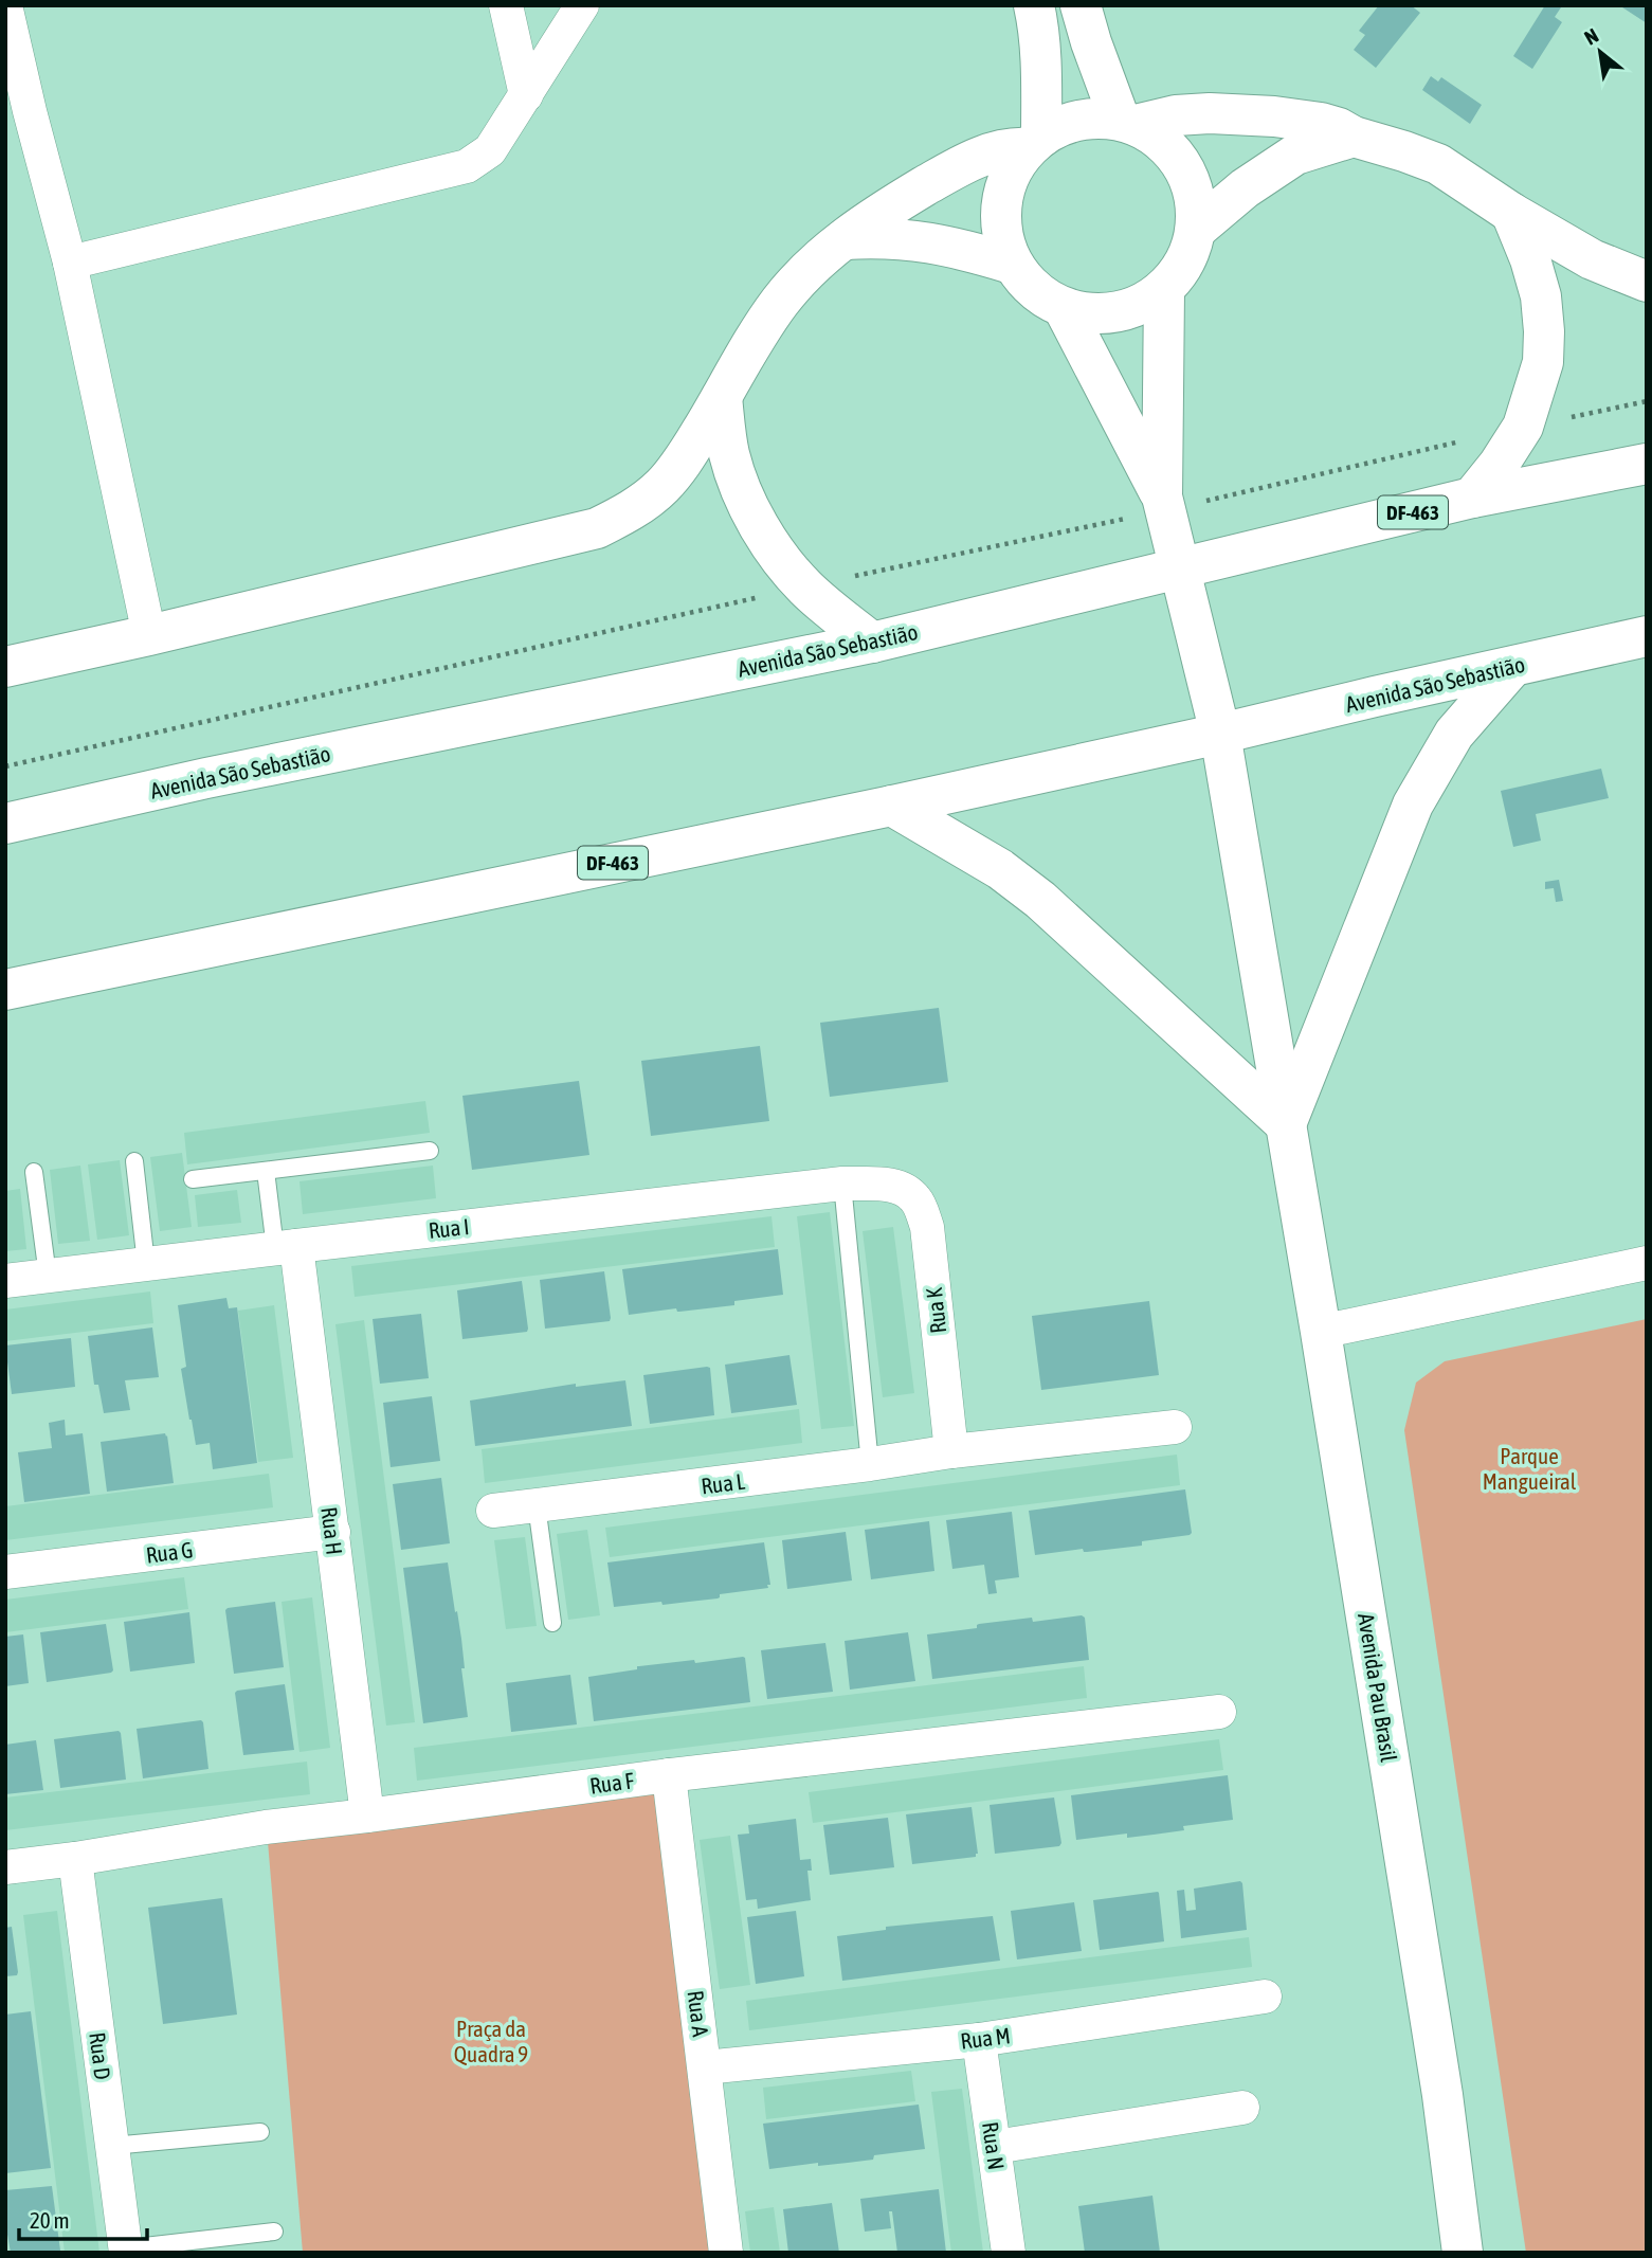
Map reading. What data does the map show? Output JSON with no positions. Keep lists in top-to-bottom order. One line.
{"streets":{"street":["DF-463","Avenida São Sebastião","Rua I","Rua K","Rua L","Rua H","Rua G","Avenida Pau Brasil","Rua F","Rua A","Rua M","Rua D","Rua N"]},"crossings":[["Avenida São Sebastião","Avenida Pau Brasil"],["Rua I","Rua K"],["Rua I","Rua H"],["Rua K","Rua L"],["Rua H","Rua G"],["Rua H","Rua F"],["Rua F","Rua A"],["Rua F","Rua D"],["Rua A","Rua M"],["Rua M","Rua N"]],"parks":["Parque Mangueiral","Praça da Quadra 9"],"scale_bar":"20 m","north":"top left"}
